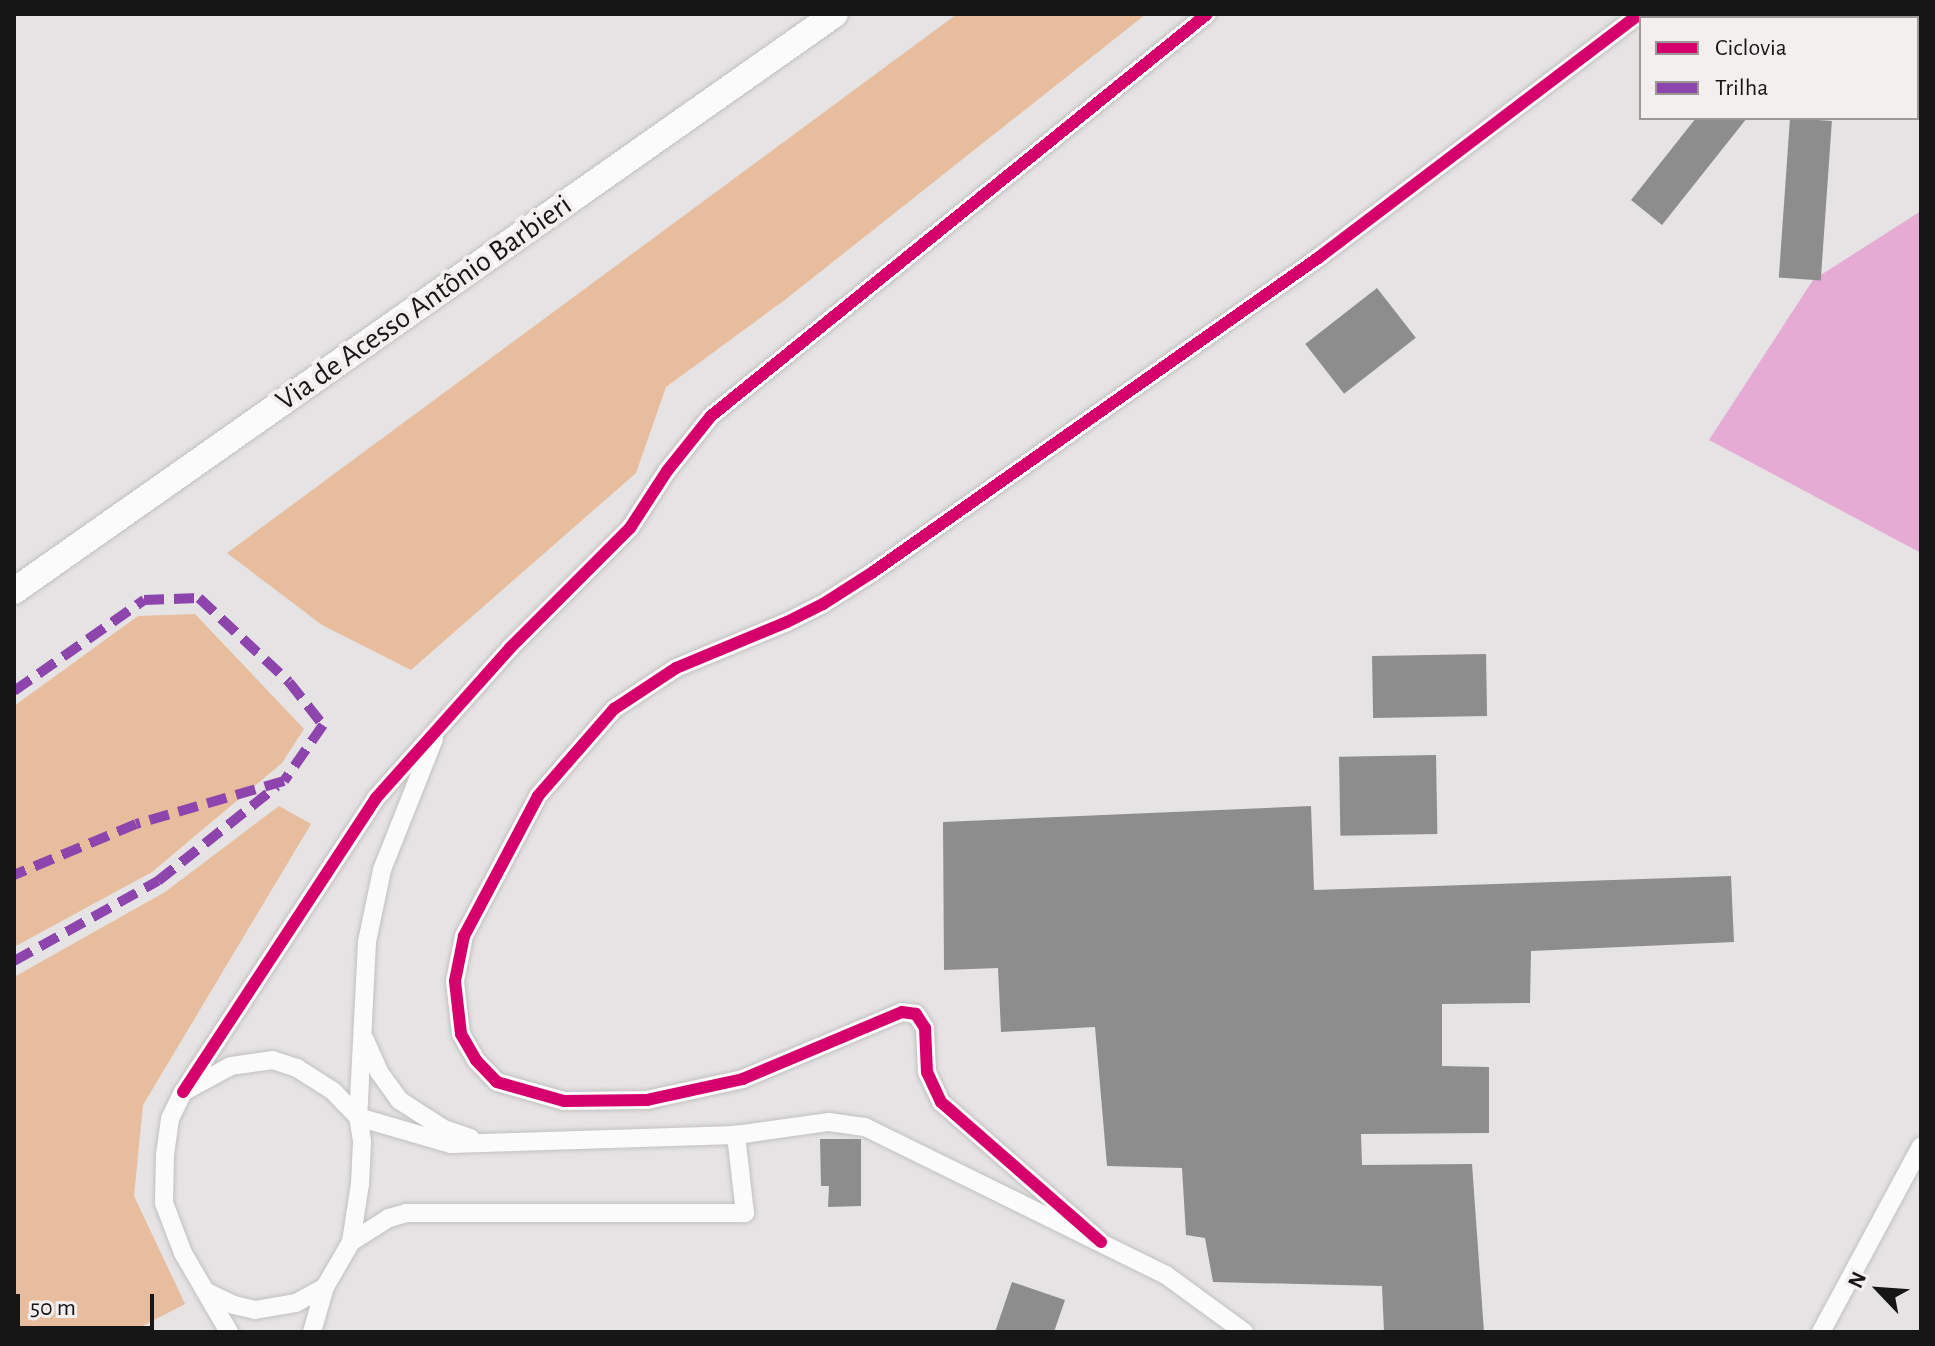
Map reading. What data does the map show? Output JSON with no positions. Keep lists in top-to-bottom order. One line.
{"streets":{"main road":["Via de Acesso Antônio Barbieri"]},"legend":["Ciclovia","Trilha"],"scale_bar":"50 m","north":"top left"}
